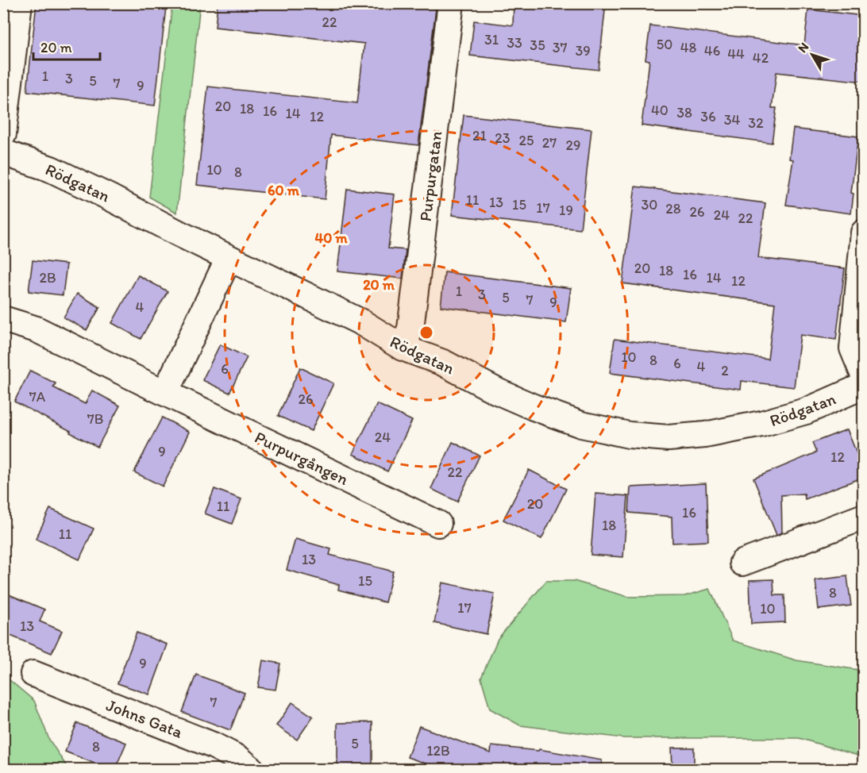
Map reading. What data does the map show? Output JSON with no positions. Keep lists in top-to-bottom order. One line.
{"streets":{"street":["Purpurgatan","Rödgatan","Purpurgången","Johns Gata"]},"crossings":[["Purpurgatan","Rödgatan"]],"house_numbers":["22","31","33","50","35","37","48","39","46","44","42","1","3","5","7","9","20","18","40","16","38","14","12","36","34","32","21","23","25","27","29","10","8","11","13","15","30","17","28","19","26","24","22","20","18","16","2B","14","12","1","3","5","7","9","4","10","8","6","4","6","2","7A","26","7B","24","9","12","22","20","11","16","18","11","13","15","8","17","10","13","9","7","5","8","12B"],"scale_bar":"20 m","north":"top left","rings":["60 m","40 m","20 m"]}
